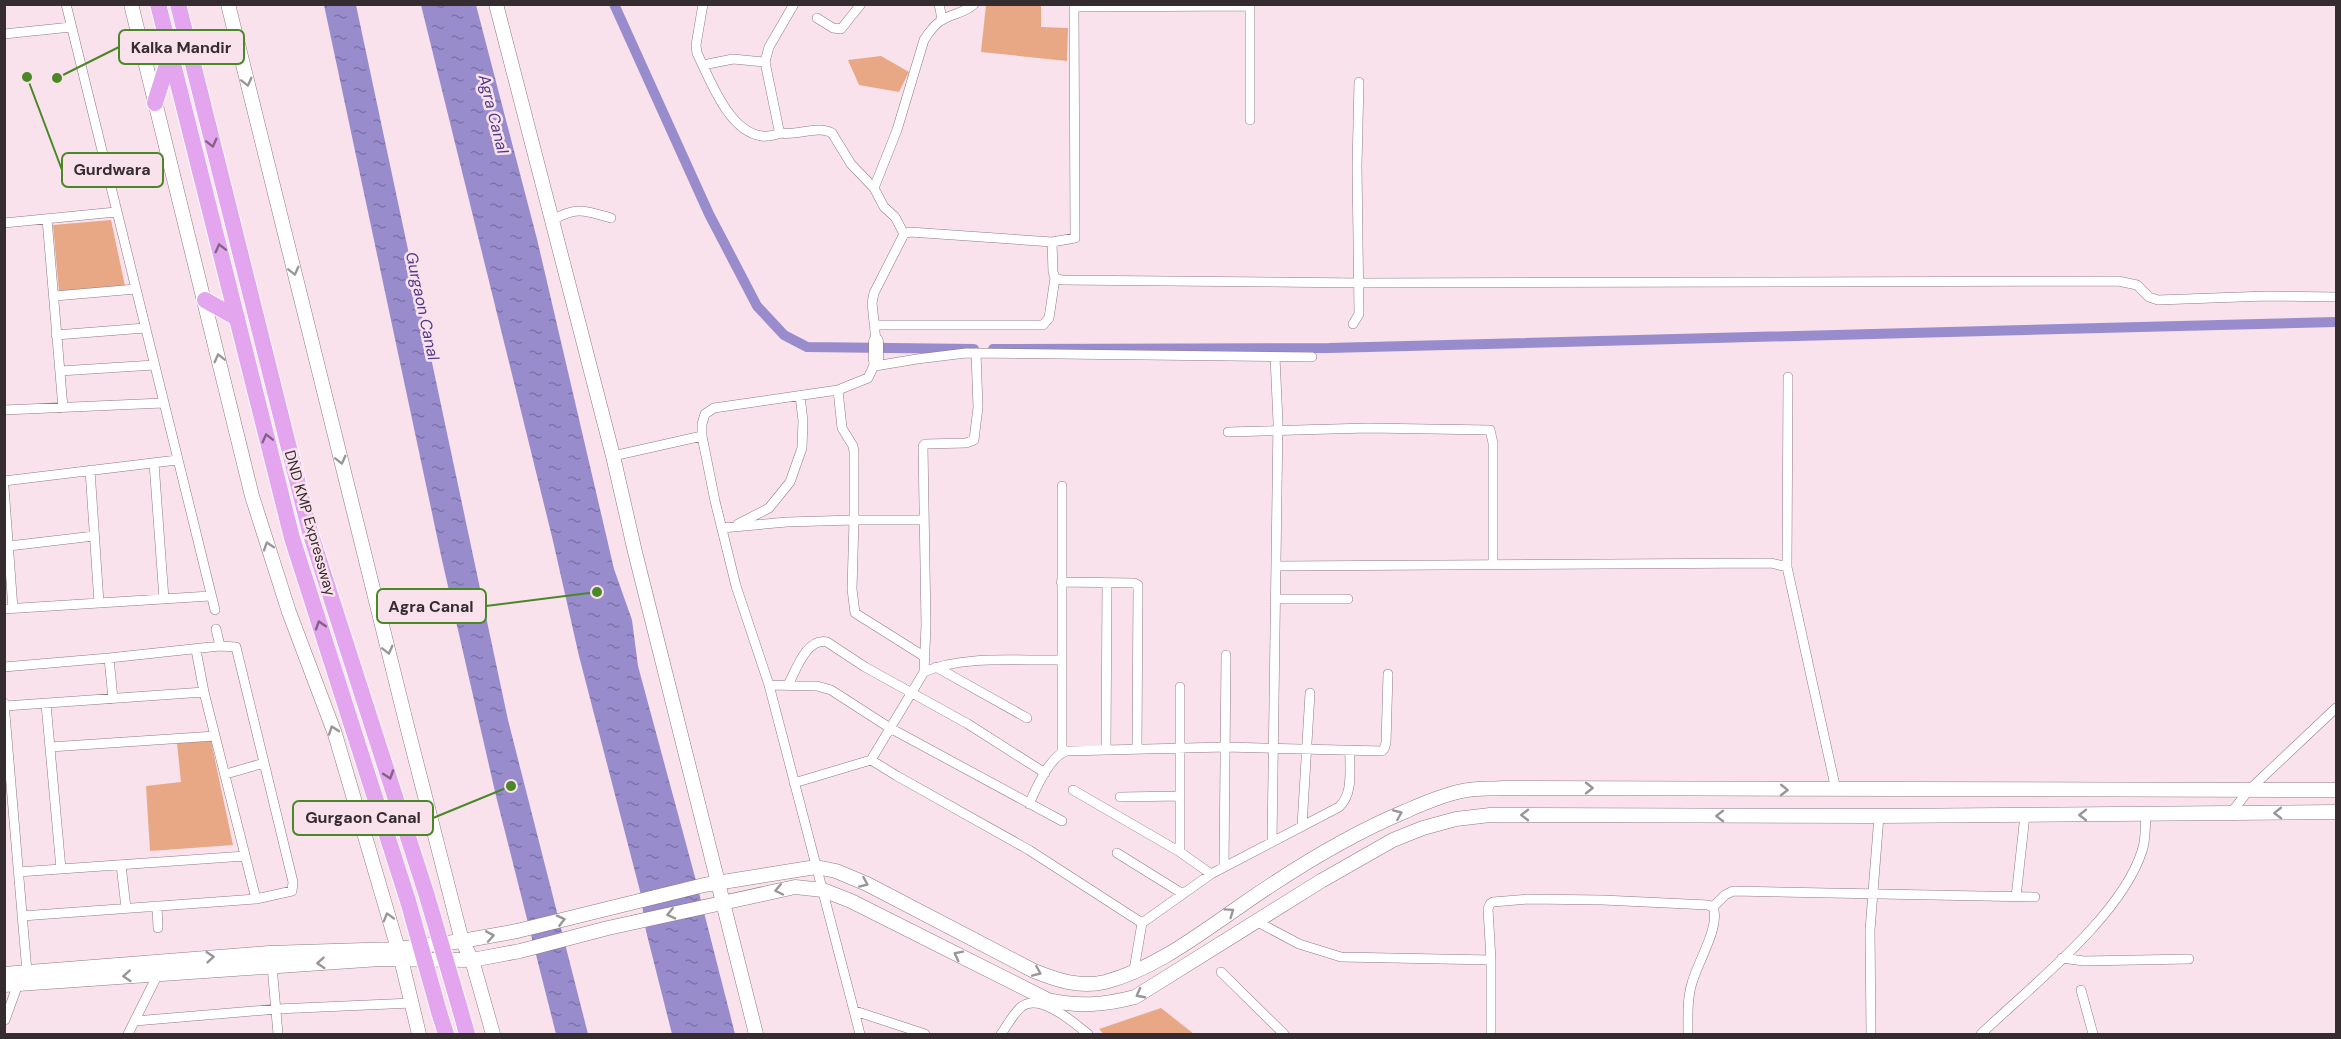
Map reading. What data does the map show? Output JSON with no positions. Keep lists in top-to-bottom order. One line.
{"streets":{"highway":["DND KMP Expressway"]},"water":["Agra Canal","Gurgaon Canal"],"places":["Gurdwara","Kalka Mandir","Agra Canal","Gurgaon Canal"]}
